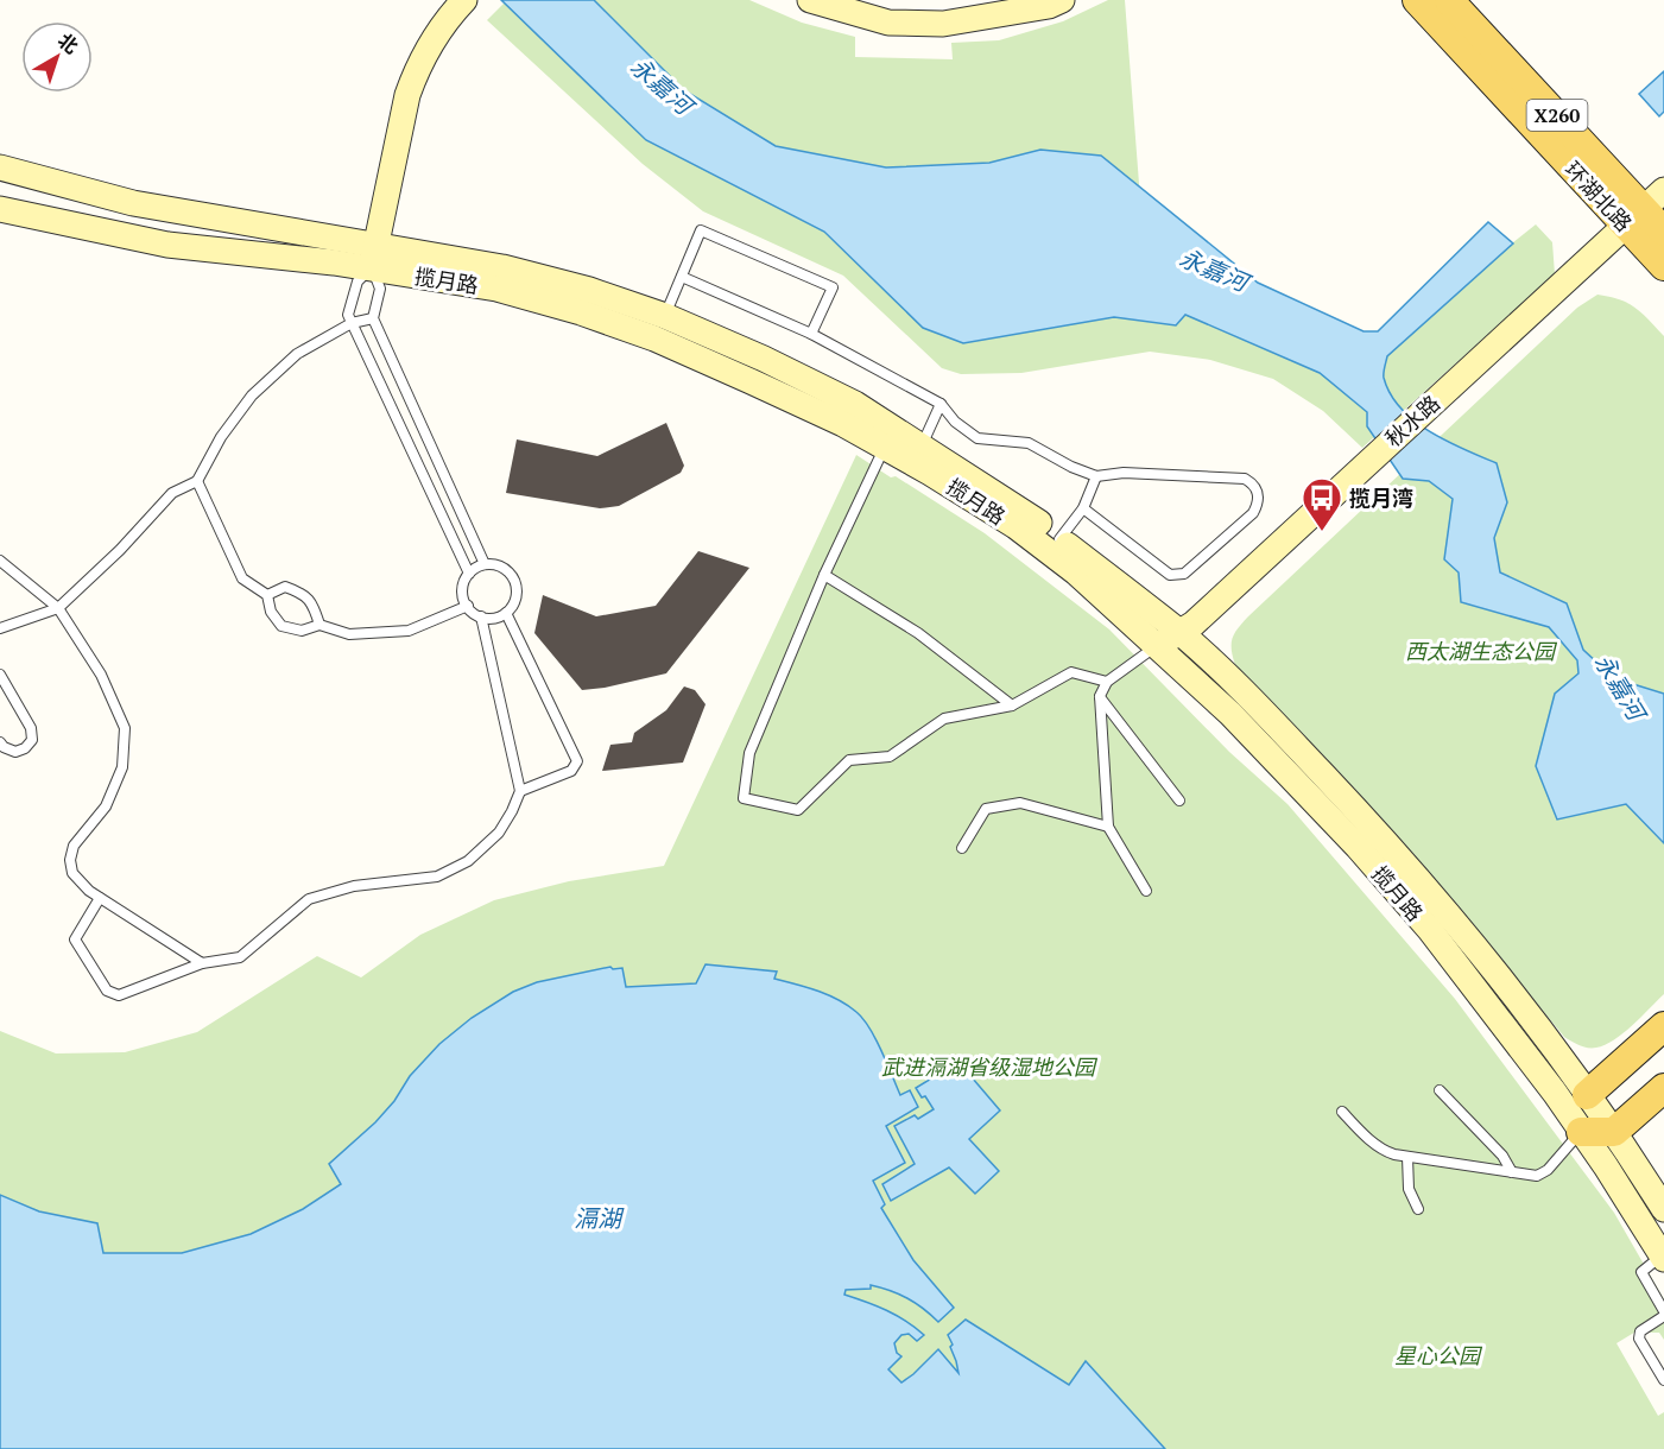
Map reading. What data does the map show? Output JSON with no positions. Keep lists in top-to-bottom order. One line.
{"streets":{"main road":["X260","环湖北路"],"street":["揽月路","秋水路"]},"crossings":[["环湖北路","秋水路"],["揽月路","秋水路"]],"water":["永嘉河","滆湖"],"parks":["西太湖生态公园","武进滆湖省级湿地公园","星心公园"],"places":{"bus stop":["揽月湾"]},"north":"top right"}
